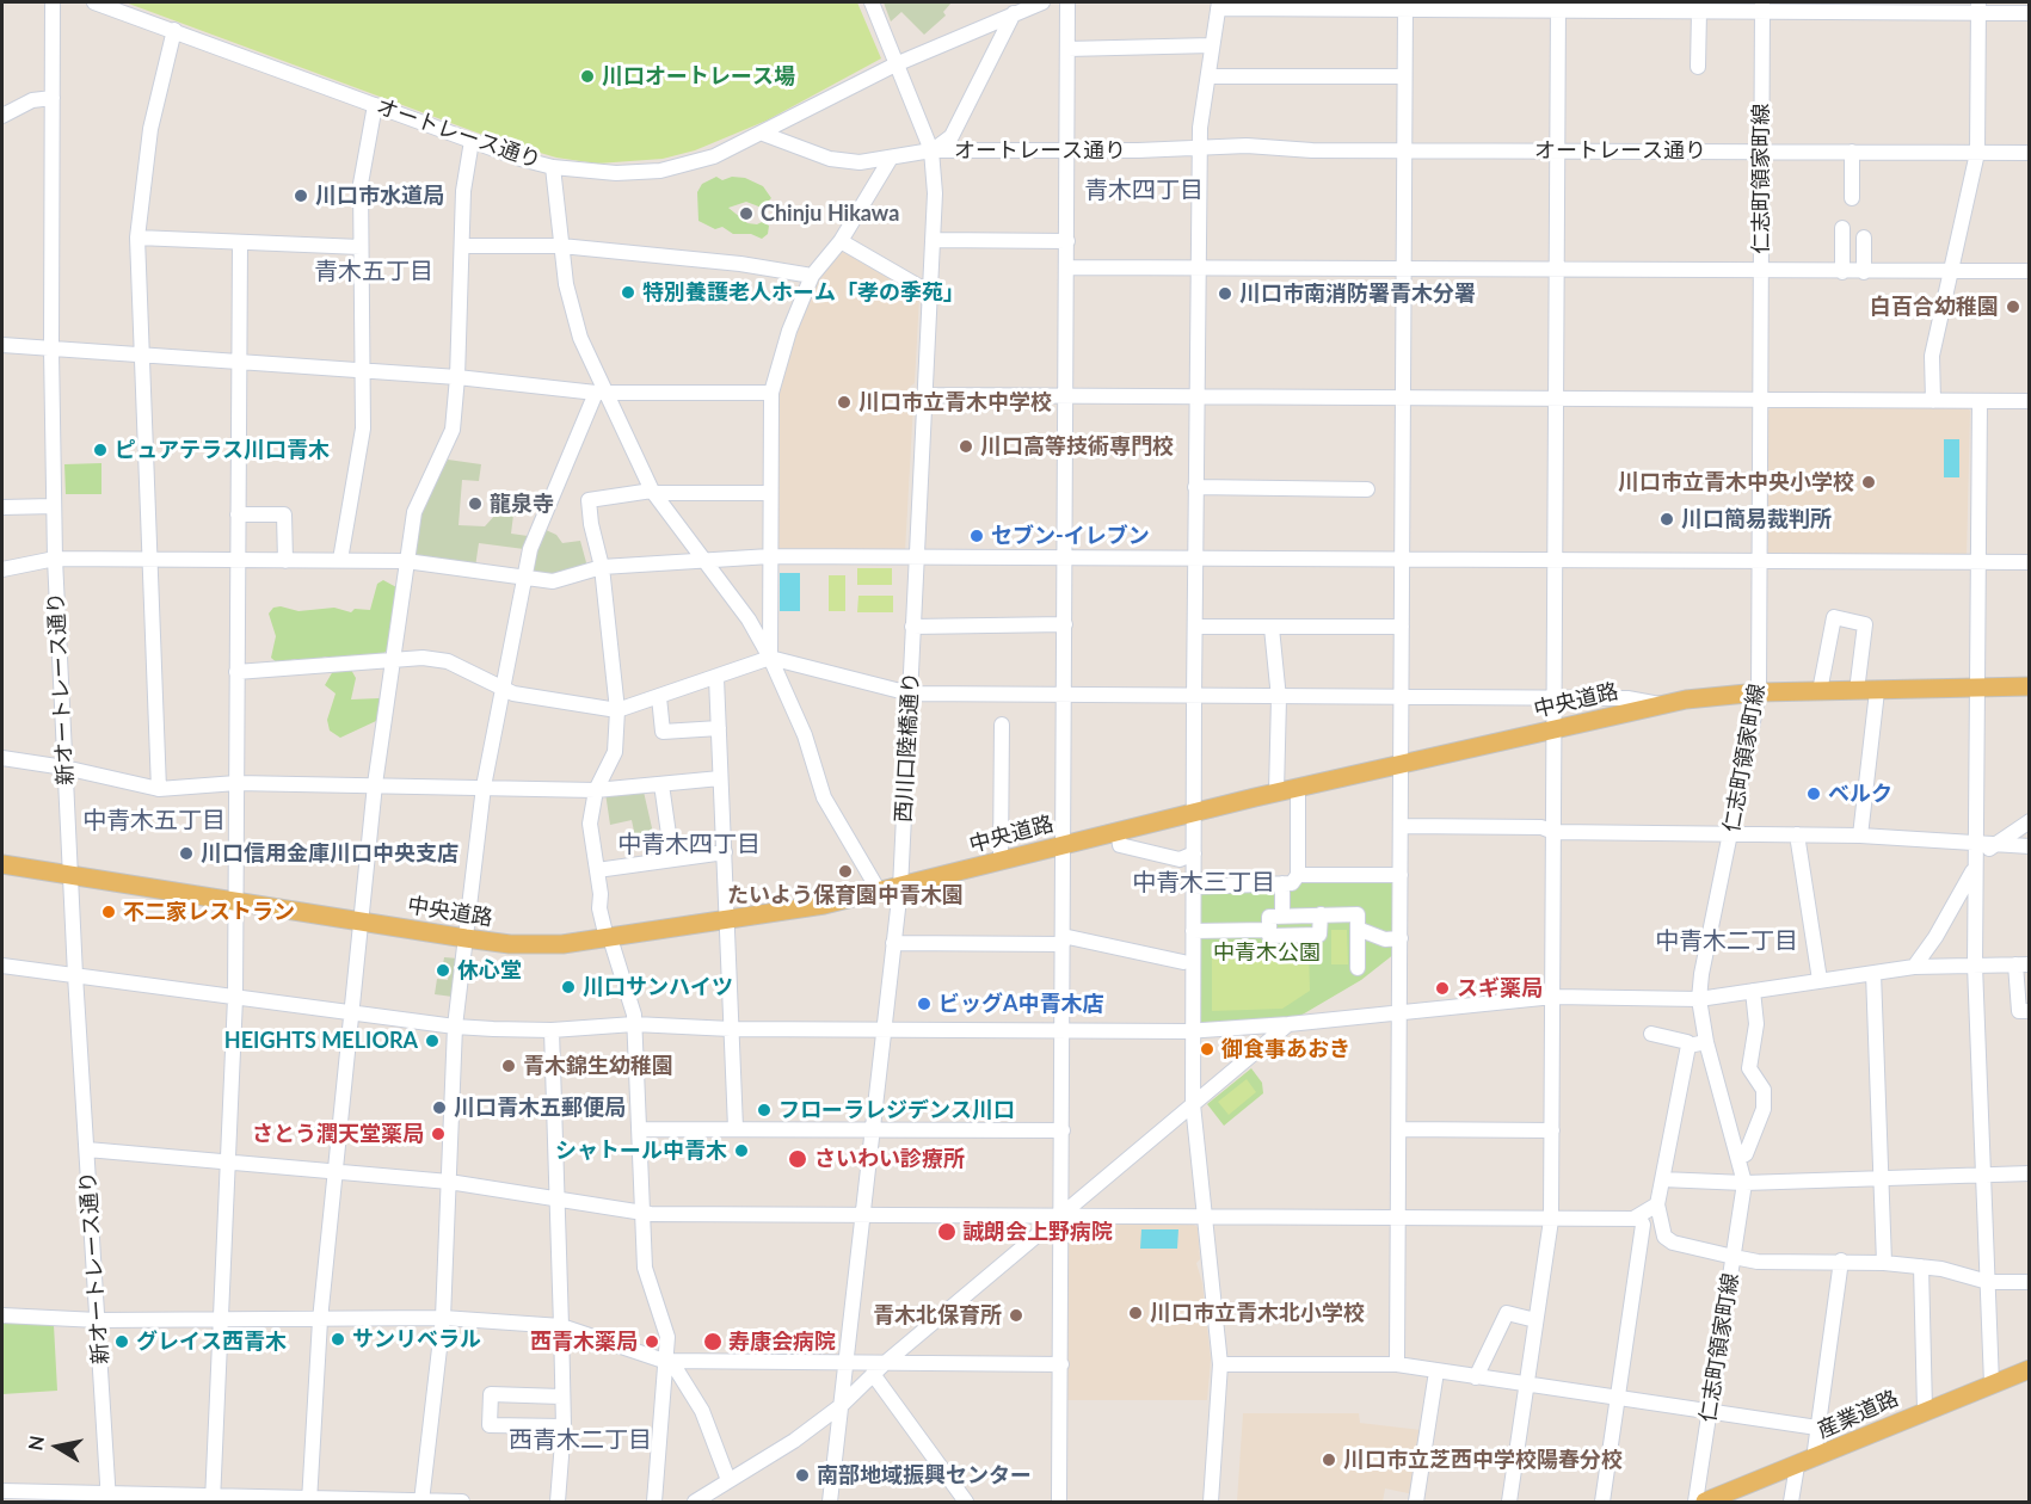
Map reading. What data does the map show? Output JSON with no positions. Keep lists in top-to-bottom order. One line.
{"streets":{"main road":["中央道路","産業道路"],"street":["オートレース通り","仁志町領家町線","新オートレース通り","西川口陸橋通り"]},"crossings":[["オートレース通り","仁志町領家町線"],["オートレース通り","西川口陸橋通り"],["仁志町領家町線","中央道路"],["新オートレース通り","中央道路"],["中央道路","西川口陸橋通り"]],"districts":["青木四丁目","青木五丁目","中青木五丁目","中青木四丁目","中青木三丁目","中青木二丁目","西青木二丁目"],"parks":["中青木公園"],"places":["川口オートレース場","川口市水道局","Chinju Hikawa","特別養護老人ホーム「孝の季苑」","川口市南消防署青木分署","白百合幼稚園","川口市立青木中学校","川口高等技術専門校","ピュアテラス川口青木","川口市立青木中央小学校","龍泉寺","川口簡易裁判所","セブン-イレブン","ベルク","川口信用金庫川口中央支店","たいよう保育園中青木園","不二家レストラン","休心堂","川口サンハイツ","スギ薬局","ビッグA中青木店","HEIGHTS MELIORA","御食事あおき","青木錦生幼稚園","川口青木五郵便局","フローラレジデンス川口","さとう潤天堂薬局","シャトール中青木","さいわい診療所","誠朗会上野病院","川口市立青木北小学校","青木北保育所","サンリベラル","グレイス西青木","西青木薬局","寿康会病院","川口市立芝西中学校陽春分校","南部地域振興センター"],"north":"left"}
